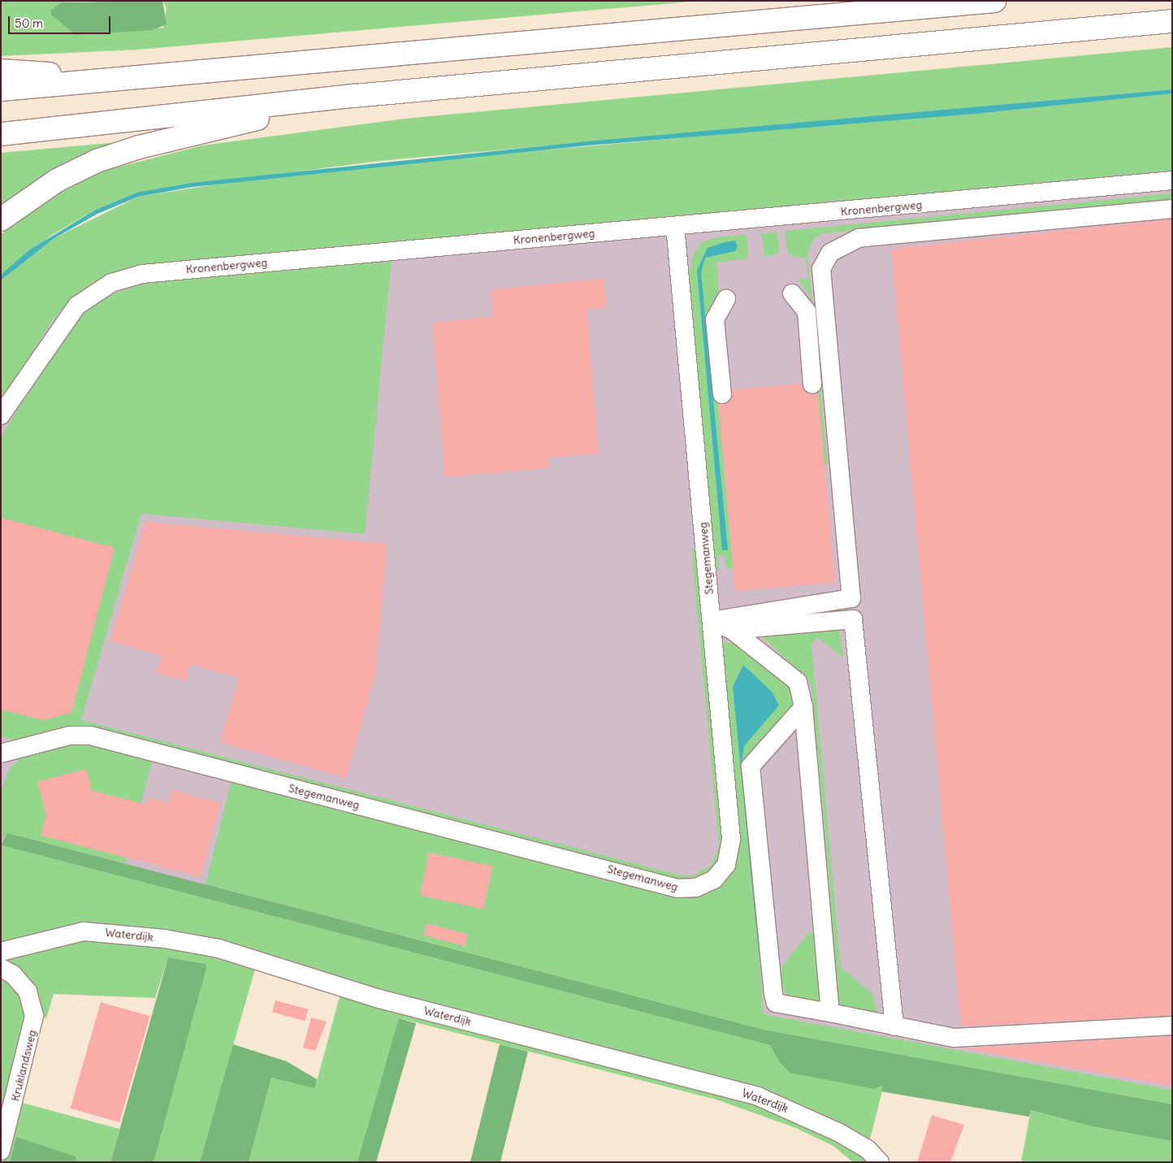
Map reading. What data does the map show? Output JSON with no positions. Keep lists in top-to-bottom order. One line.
{"streets":{"street":["Kronenbergweg","Stegemanweg","Waterdijk","Kruklandsweg"]},"crossings":[["Kronenbergweg","Stegemanweg"]],"scale_bar":"50 m"}
